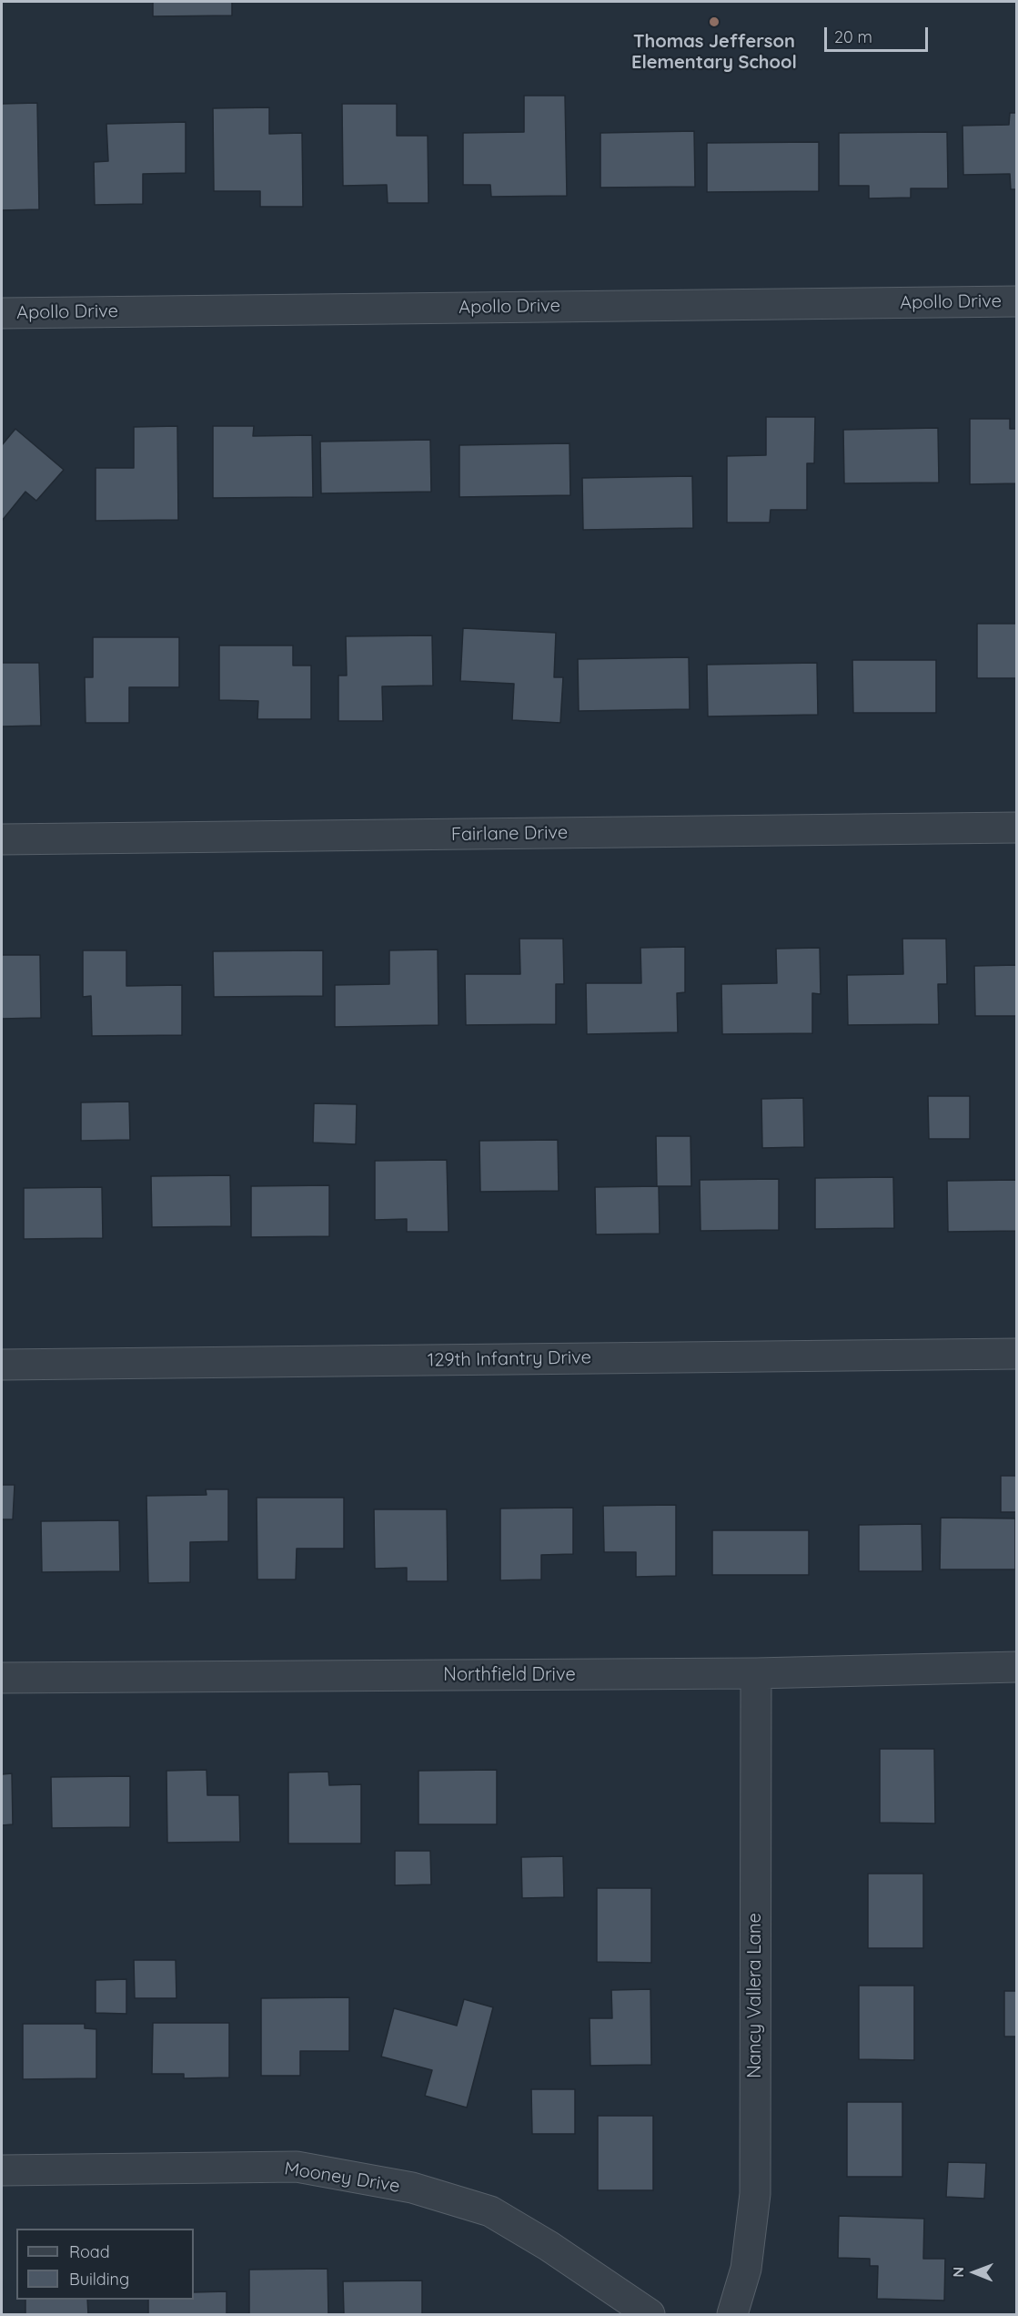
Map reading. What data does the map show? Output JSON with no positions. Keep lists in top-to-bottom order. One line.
{"streets":{"street":["Apollo Drive","Fairlane Drive","129th Infantry Drive","Northfield Drive","Nancy Vallera Lane","Mooney Drive"]},"crossings":[["Northfield Drive","Nancy Vallera Lane"]],"places":["Thomas Jefferson Elementary School"],"legend":["Road","Building"],"scale_bar":"20 m","north":"left"}
